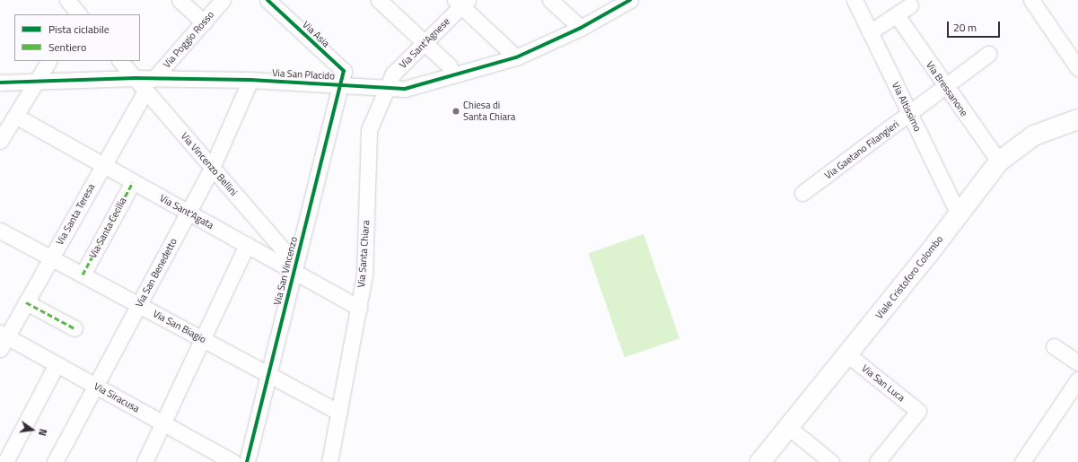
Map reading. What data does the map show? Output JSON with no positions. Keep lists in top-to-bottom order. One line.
{"streets":{"street":["Via Asia","Via Poggio Rosso","Via Sant'Agnese","Via San Placido","Via Bressanone","Via Altissimo","Via Gaetano Filangieri","Via Vincenzo Bellini","Via Sant'Agata","Via Santa Teresa","Via Santa Cecilia","Via Santa Chiara","Via San Vincenzo","Via San Benedetto","Viale Cristoforo Colombo","Via San Biagio","Via San Luca","Via Siracusa"]},"crossings":[["Via Asia","Via San Placido"],["Via Asia","Via San Vincenzo"],["Via Poggio Rosso","Via San Placido"],["Via Poggio Rosso","Via Vincenzo Bellini"],["Via Poggio Rosso","Via Santa Teresa"],["Via Sant'Agnese","Via San Placido"],["Via Sant'Agnese","Via Santa Chiara"],["Via San Placido","Via Vincenzo Bellini"],["Via San Placido","Via Santa Teresa"],["Via San Placido","Via Santa Chiara"],["Via San Placido","Via San Vincenzo"],["Via San Placido","Via San Benedetto"],["Via Bressanone","Via Gaetano Filangieri"],["Via Bressanone","Viale Cristoforo Colombo"],["Via Altissimo","Via Gaetano Filangieri"],["Via Altissimo","Viale Cristoforo Colombo"],["Via Vincenzo Bellini","Via Sant'Agata"],["Via Vincenzo Bellini","Via Santa Teresa"],["Via Vincenzo Bellini","Via San Vincenzo"],["Via Vincenzo Bellini","Via San Benedetto"],["Via Sant'Agata","Via Santa Teresa"],["Via Sant'Agata","Via Santa Cecilia"],["Via Sant'Agata","Via Santa Chiara"],["Via Sant'Agata","Via San Vincenzo"],["Via Sant'Agata","Via San Benedetto"],["Via Santa Teresa","Via San Biagio"],["Via Santa Teresa","Via Siracusa"],["Via Santa Cecilia","Via San Biagio"],["Via Santa Chiara","Via San Biagio"],["Via San Vincenzo","Via San Biagio"],["Via San Benedetto","Via San Biagio"],["Via San Benedetto","Via Siracusa"],["Viale Cristoforo Colombo","Via San Luca"]],"places":["Chiesa di Santa Chiara"],"legend":["Pista ciclabile","Sentiero"],"scale_bar":"20 m","north":"right"}
